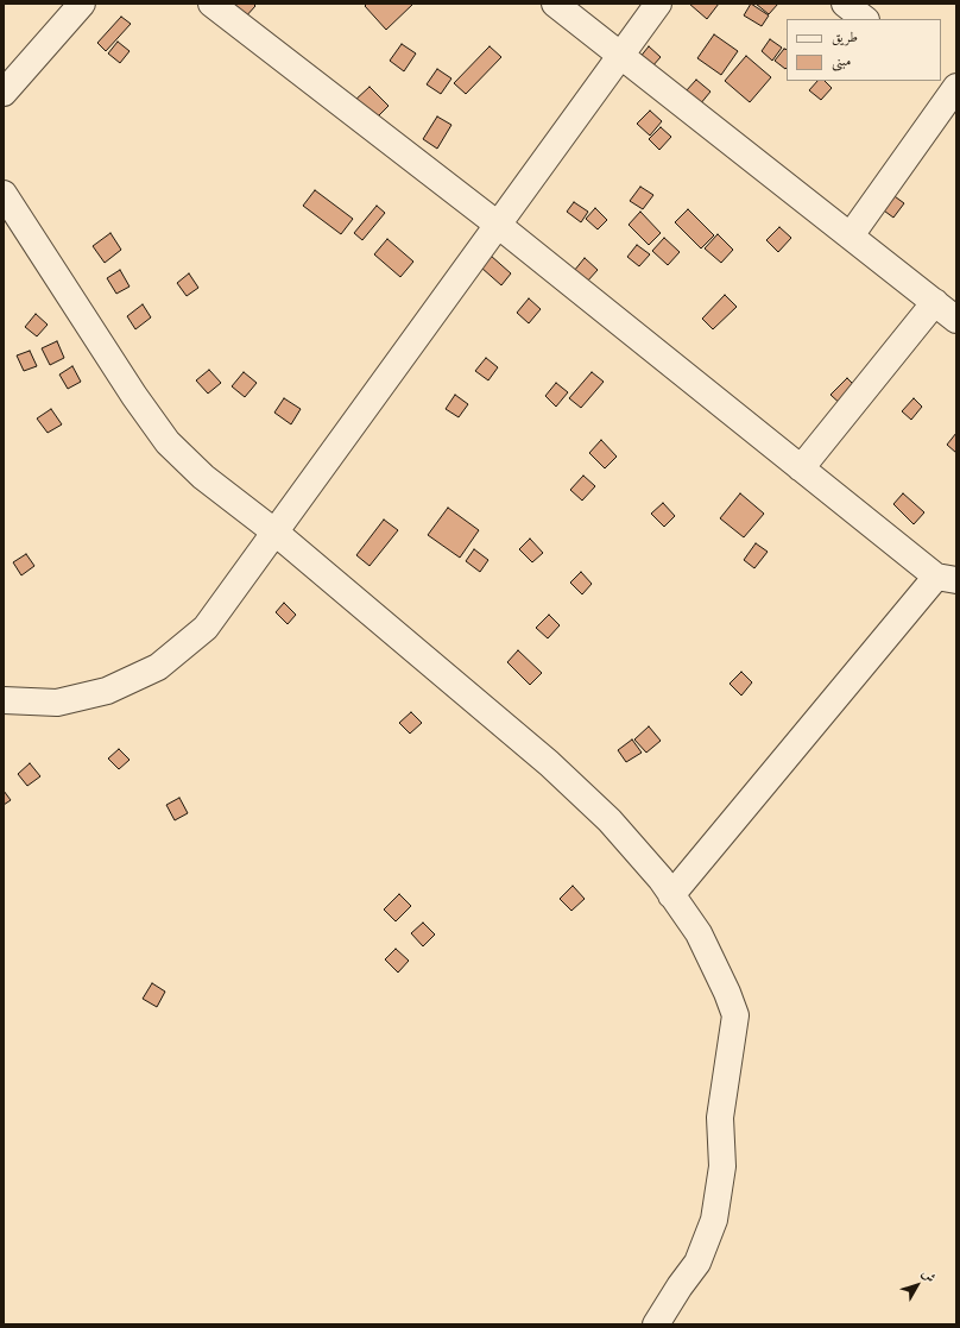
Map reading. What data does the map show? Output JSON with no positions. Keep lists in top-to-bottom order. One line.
{"legend":["طريق","مبنى"],"north":"top right"}
